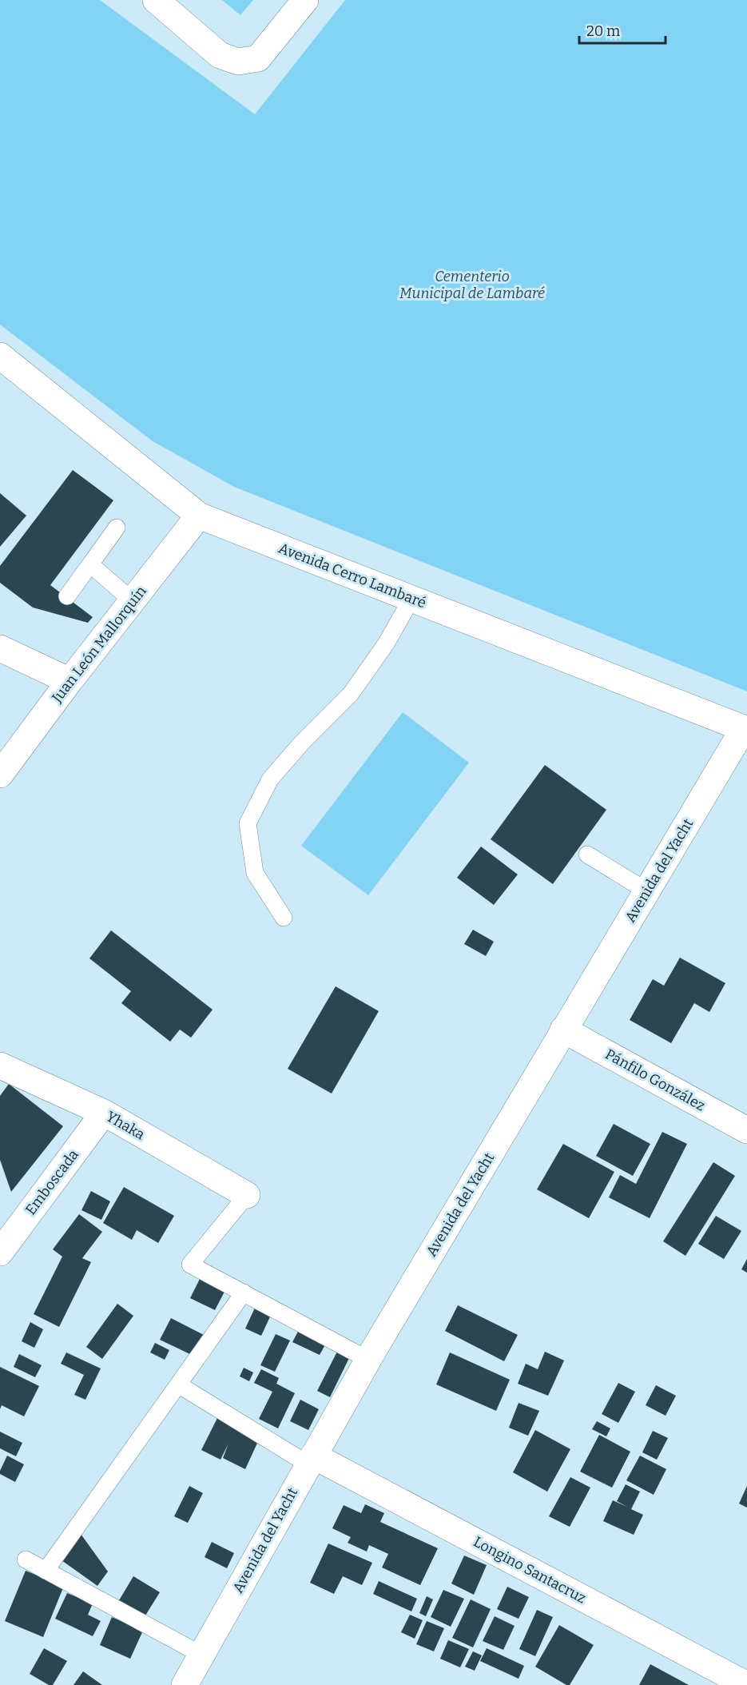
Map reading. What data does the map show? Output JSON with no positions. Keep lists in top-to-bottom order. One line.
{"streets":{"street":["Avenida Cerro Lambaré","Juan León Mallorquín","Avenida del Yacht","Pánfilo González","Yhaka","Emboscada","Longino Santacruz"]},"crossings":[["Avenida Cerro Lambaré","Juan León Mallorquín"],["Avenida Cerro Lambaré","Avenida del Yacht"],["Avenida del Yacht","Pánfilo González"],["Avenida del Yacht","Longino Santacruz"],["Yhaka","Emboscada"]],"parks":["Cementerio Municipal de Lambaré"],"scale_bar":"20 m"}
